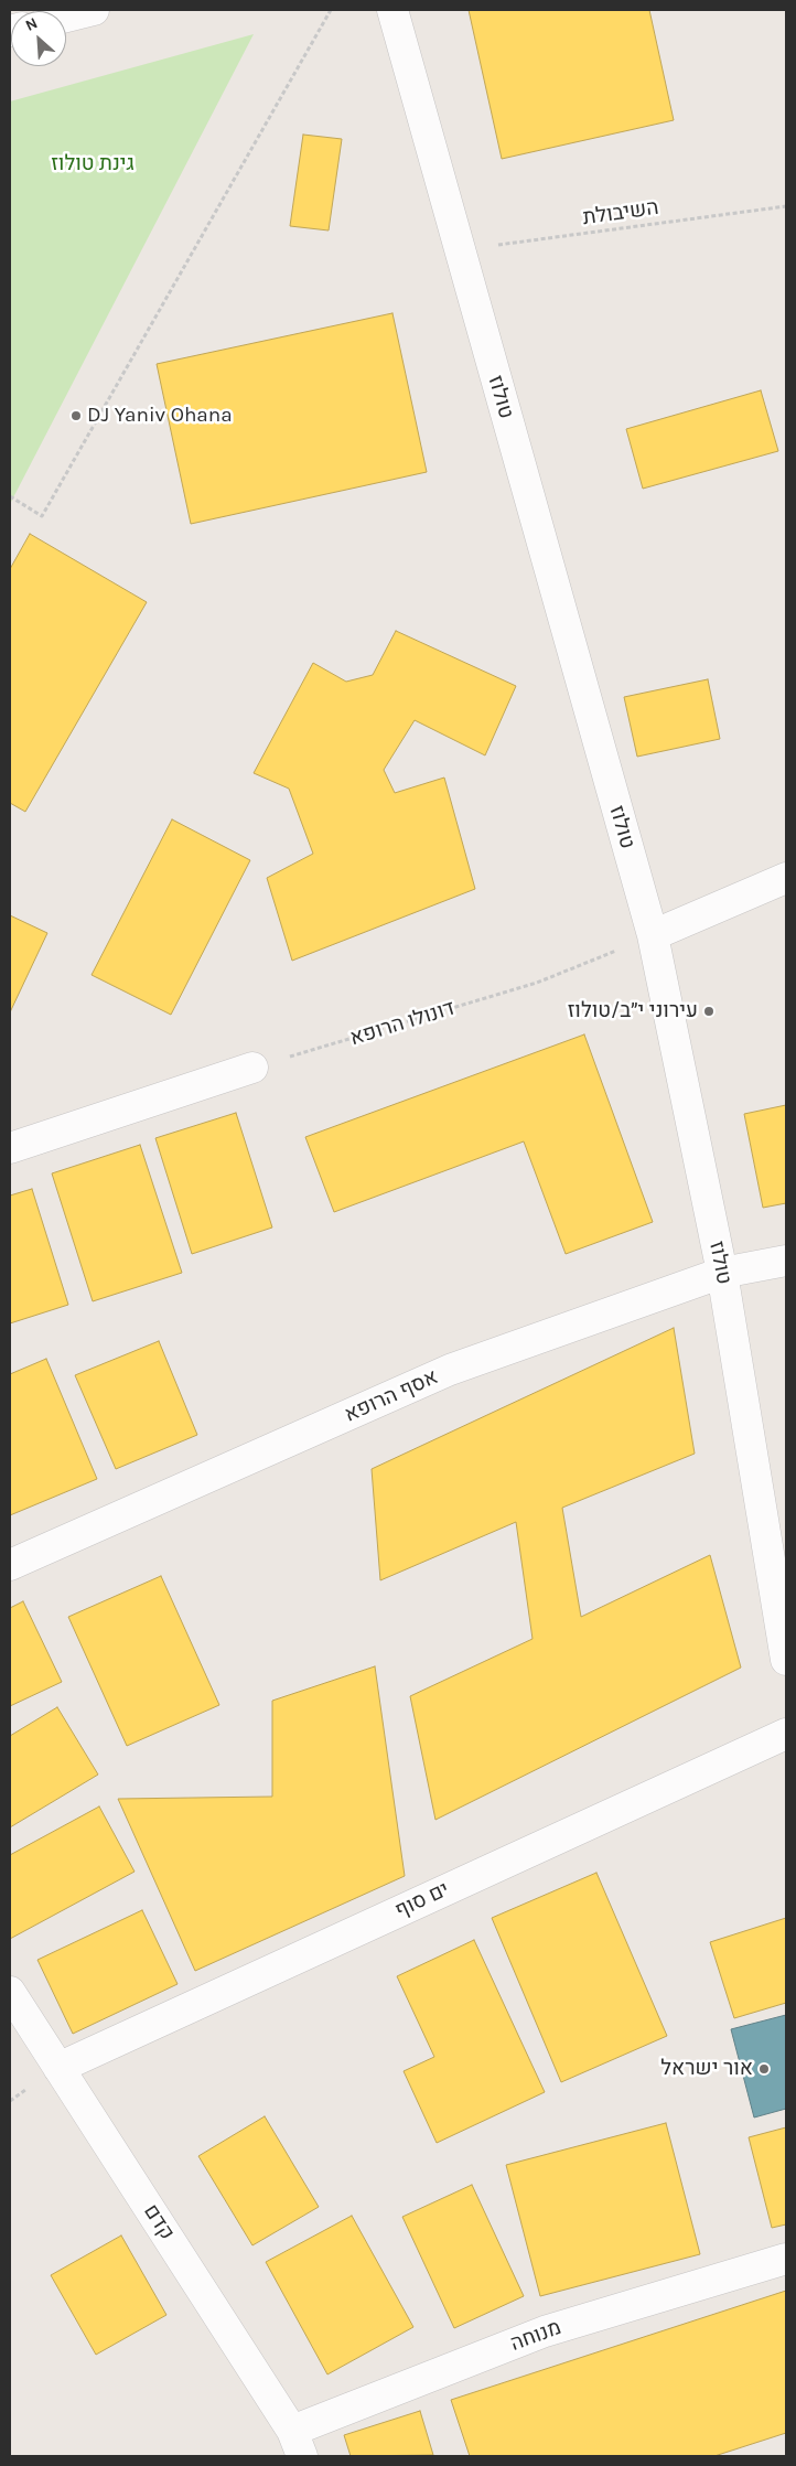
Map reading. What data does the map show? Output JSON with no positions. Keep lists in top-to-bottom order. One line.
{"streets":{"street":["טולוז","אסף הרופא","ים סוף","קדם","מנוחה"],"path":["השיבולת","דונולו הרופא"]},"crossings":[["השיבולת","טולוז"],["טולוז","דונולו הרופא"],["טולוז","אסף הרופא"],["ים סוף","קדם"],["קדם","מנוחה"]],"parks":["גינת טולוז"],"places":["DJ Yaniv Ohana","עירוני י״ב/טולוז","אור ישראל"],"north":"top left"}
